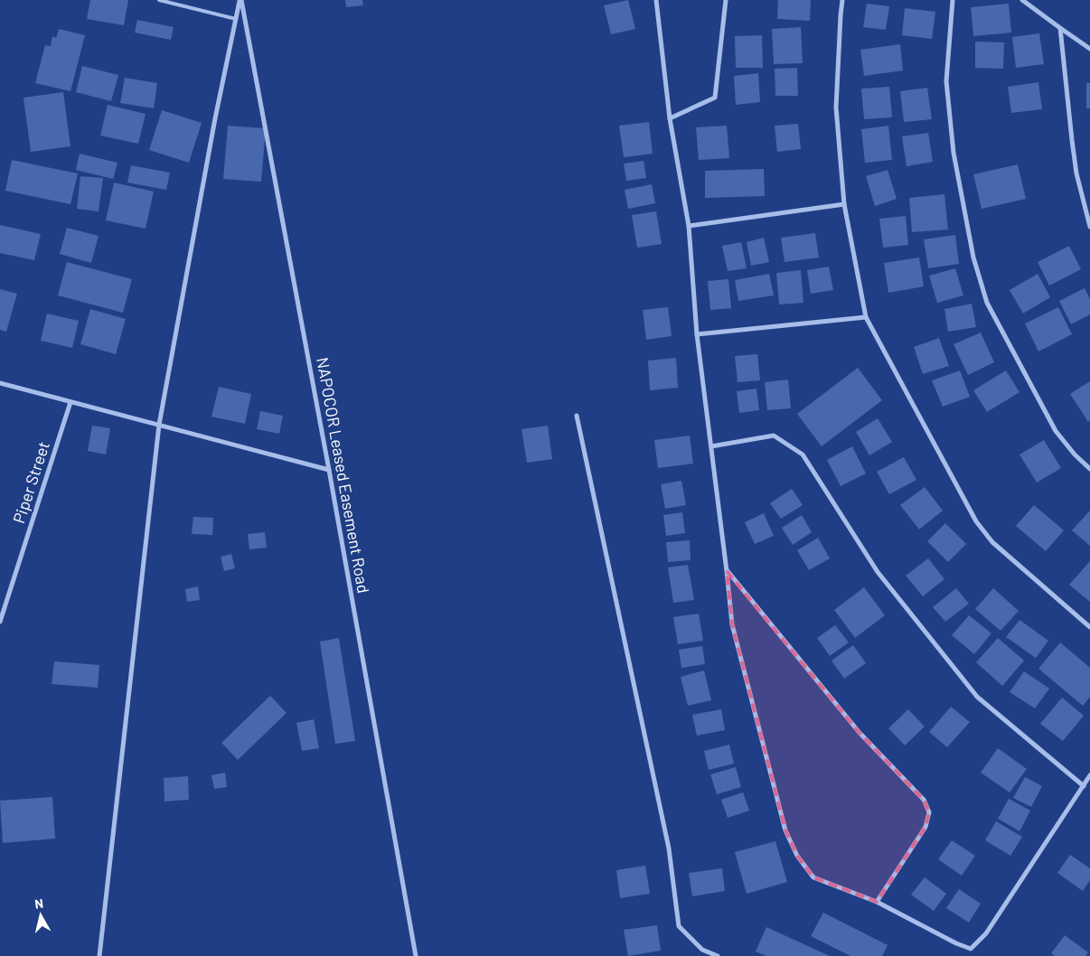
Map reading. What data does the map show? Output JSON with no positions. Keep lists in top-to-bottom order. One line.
{"streets":{"street":["NAPOCOR Leased Easement Road","Piper Street"]},"north":"top"}
